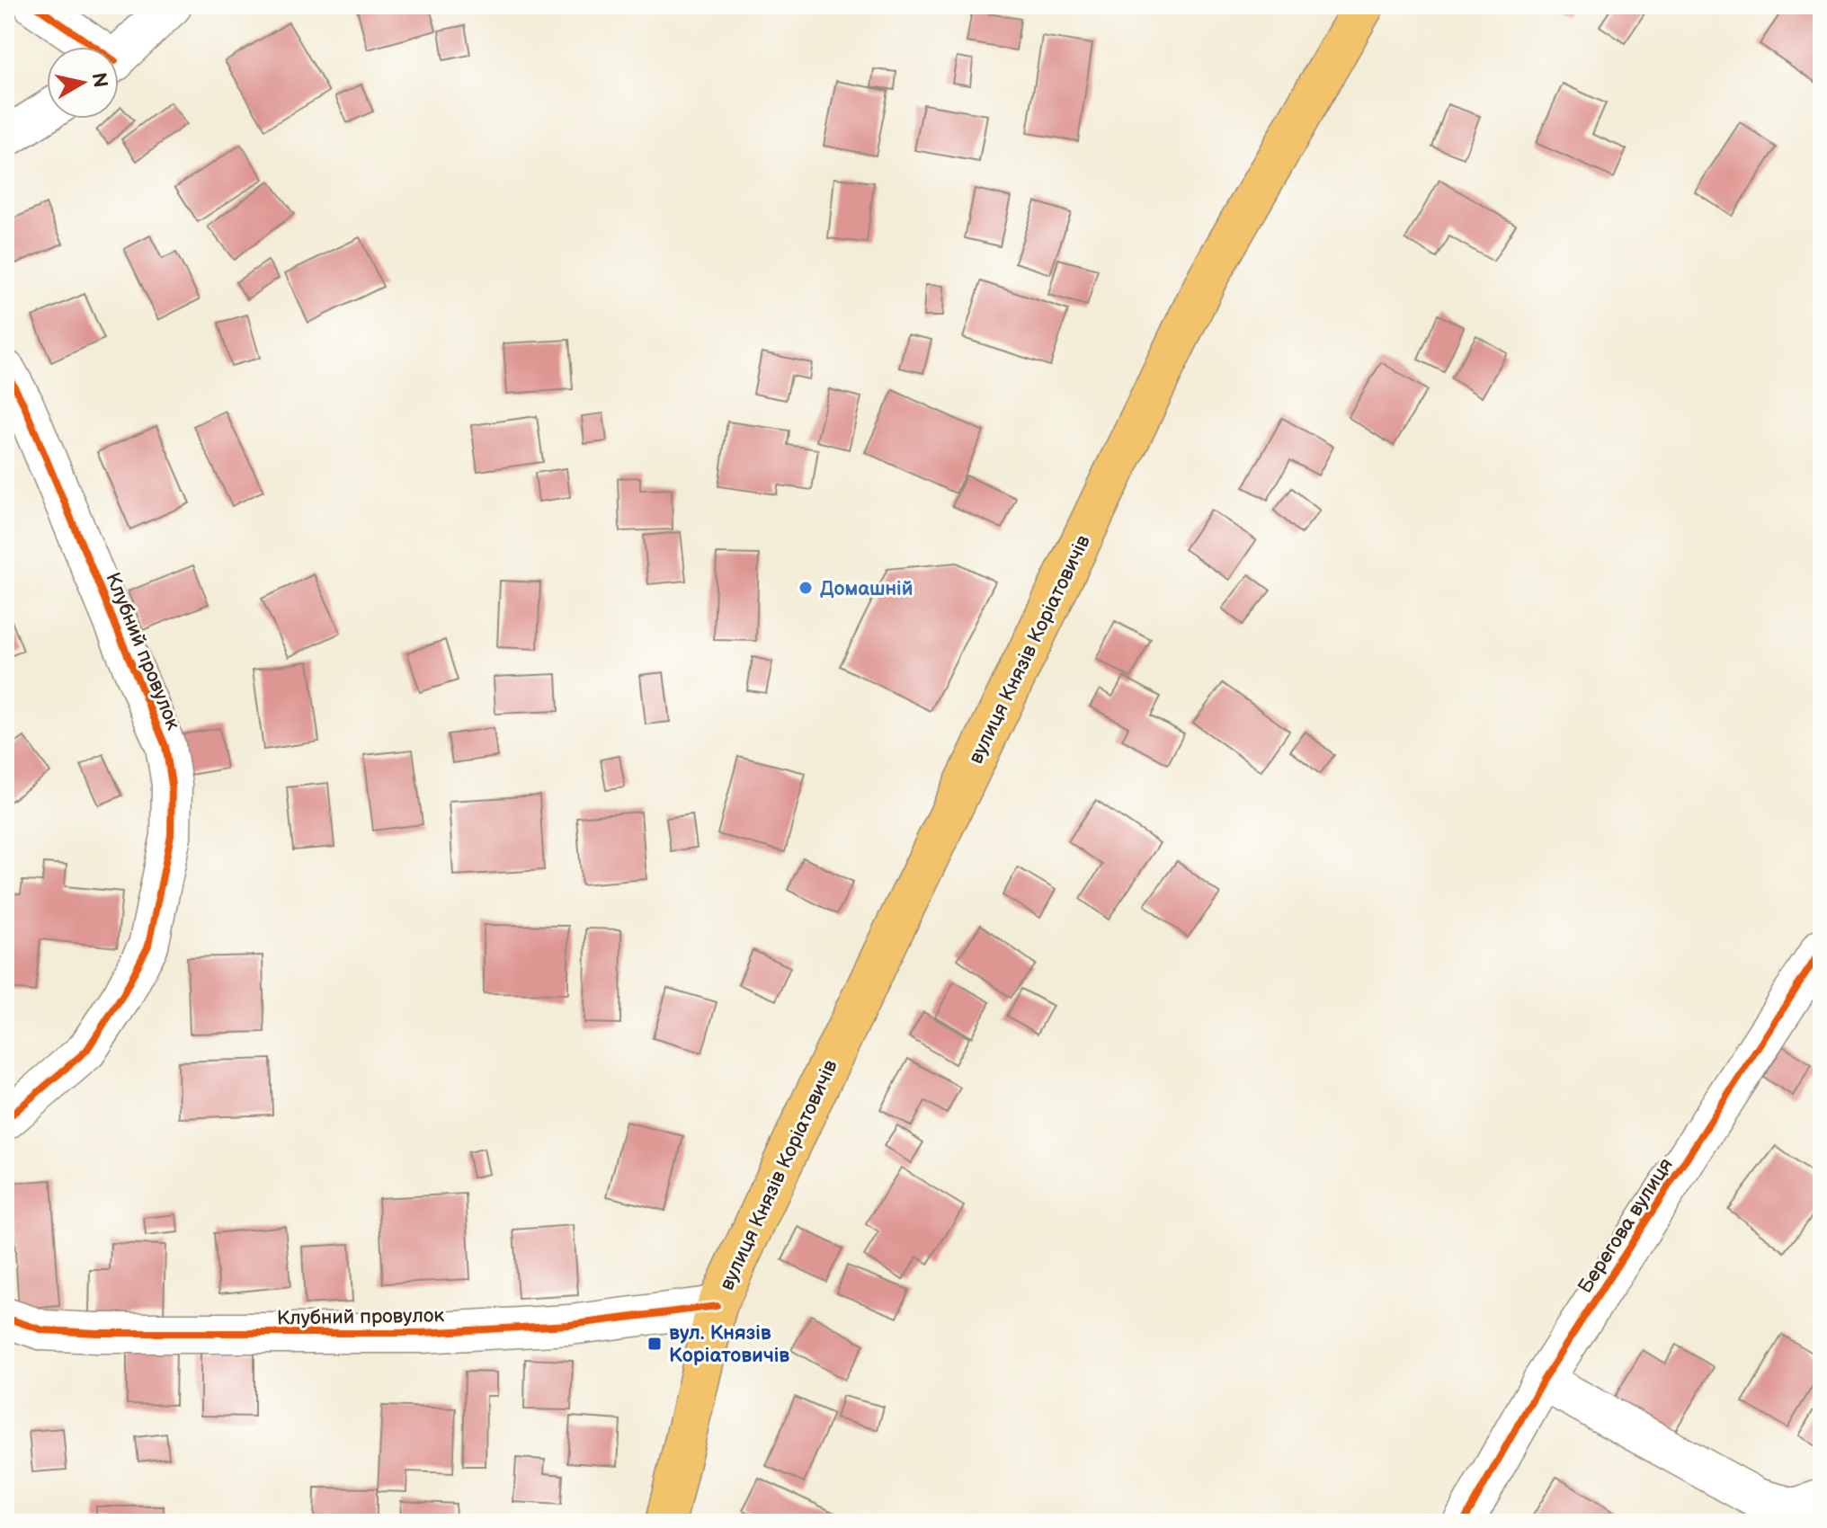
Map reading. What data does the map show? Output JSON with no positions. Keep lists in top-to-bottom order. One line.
{"streets":{"main road":["вулиця Князів Коріатовичів"],"street":["Клубний провулок","Берегова вулиця"]},"crossings":[["вулиця Князів Коріатовичів","Клубний провулок"]],"places":{"other":["Домашній"],"transit":["вул. Князів Коріатовичів"]},"north":"right"}
